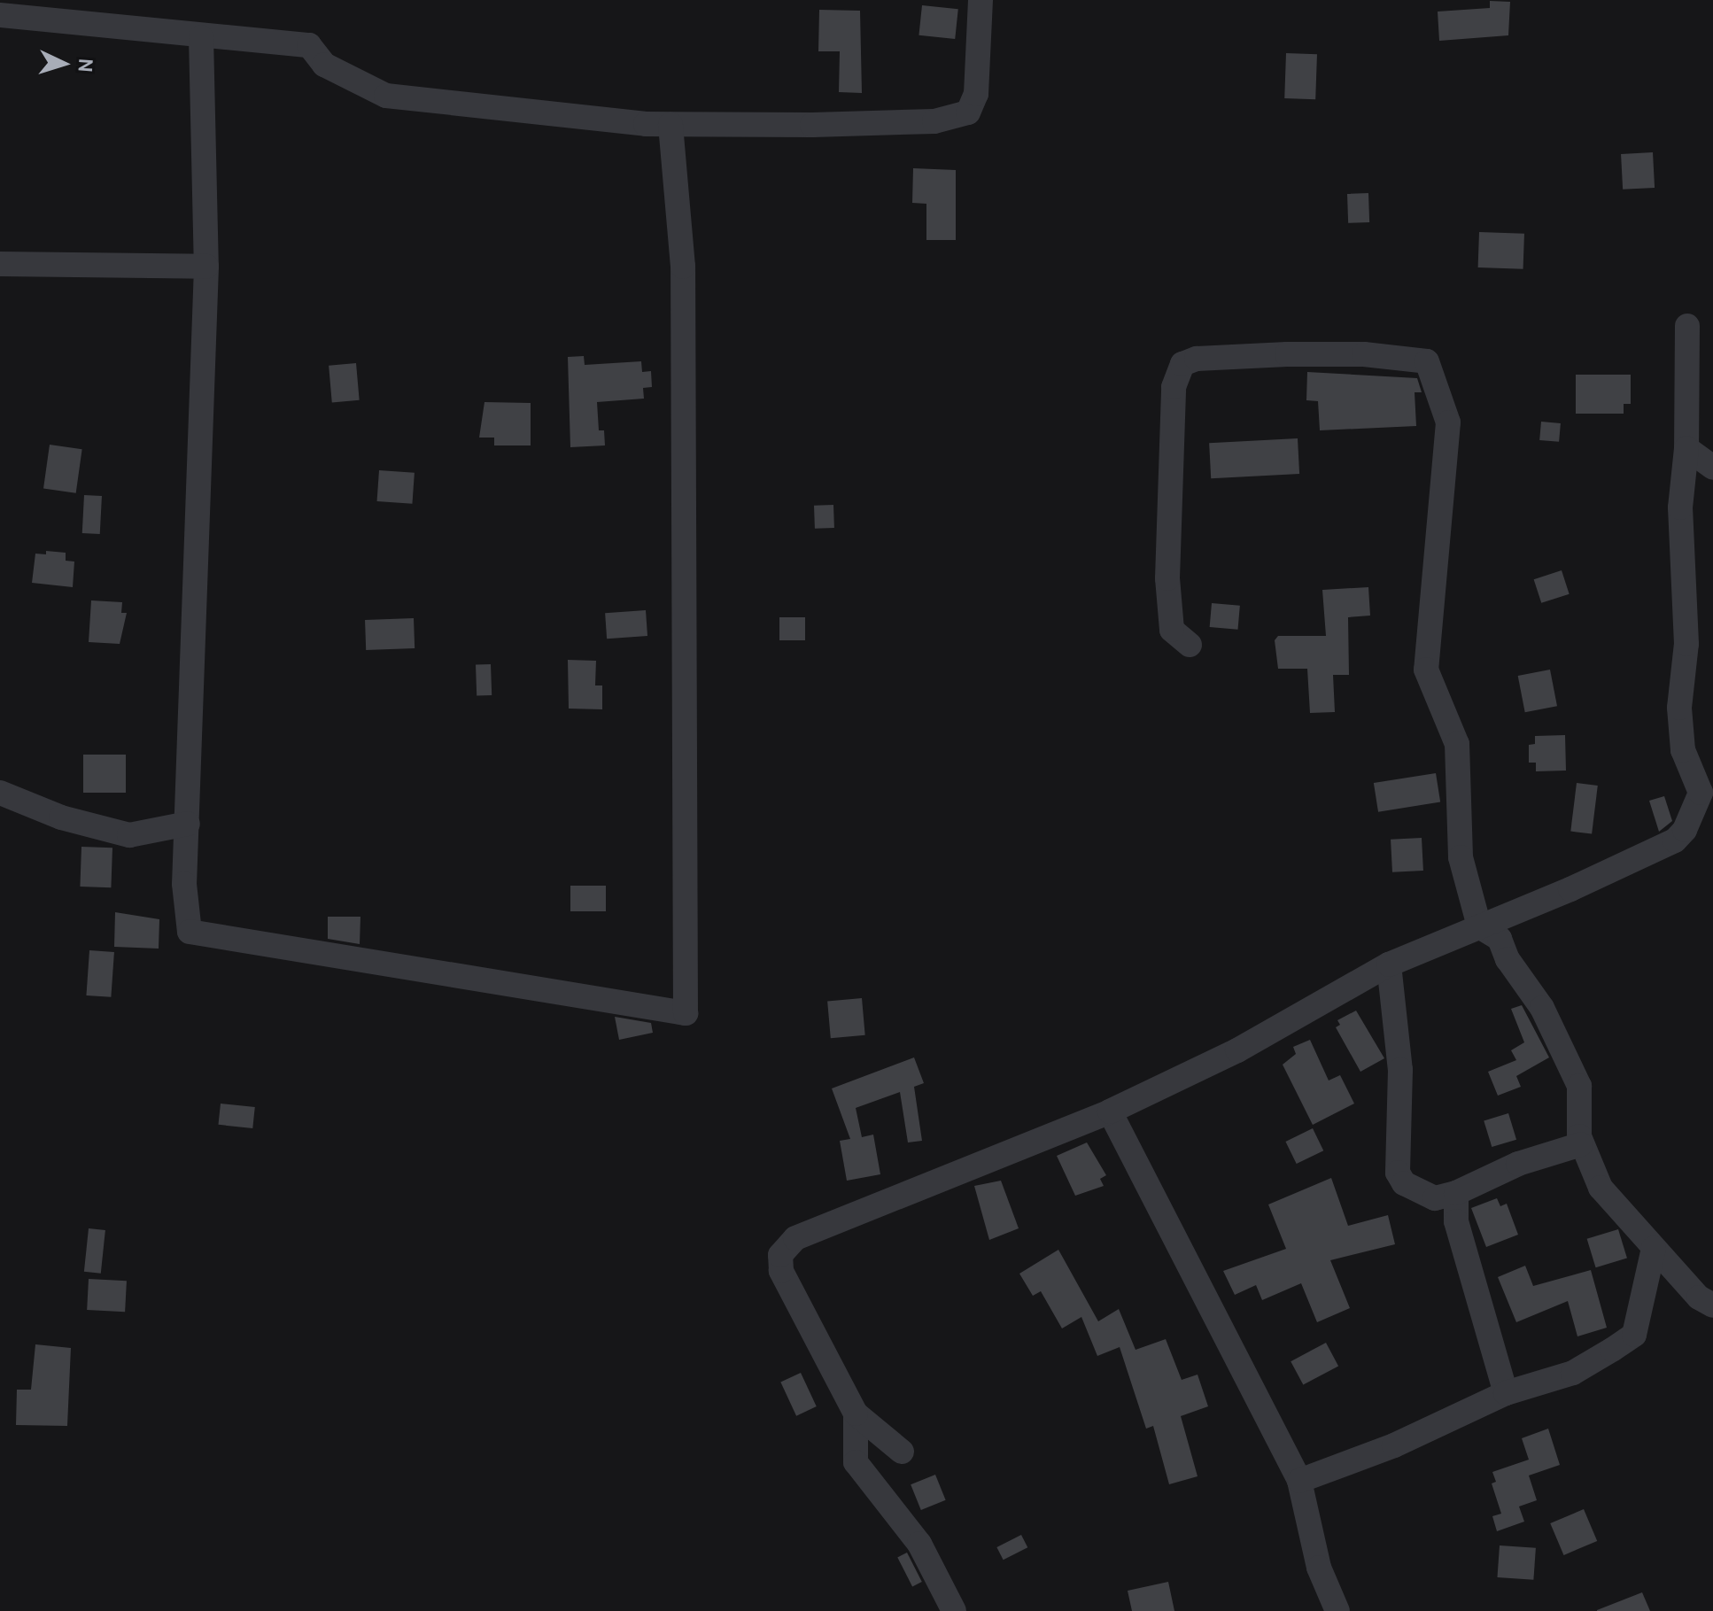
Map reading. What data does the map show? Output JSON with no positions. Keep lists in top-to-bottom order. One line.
{"north":"right"}
